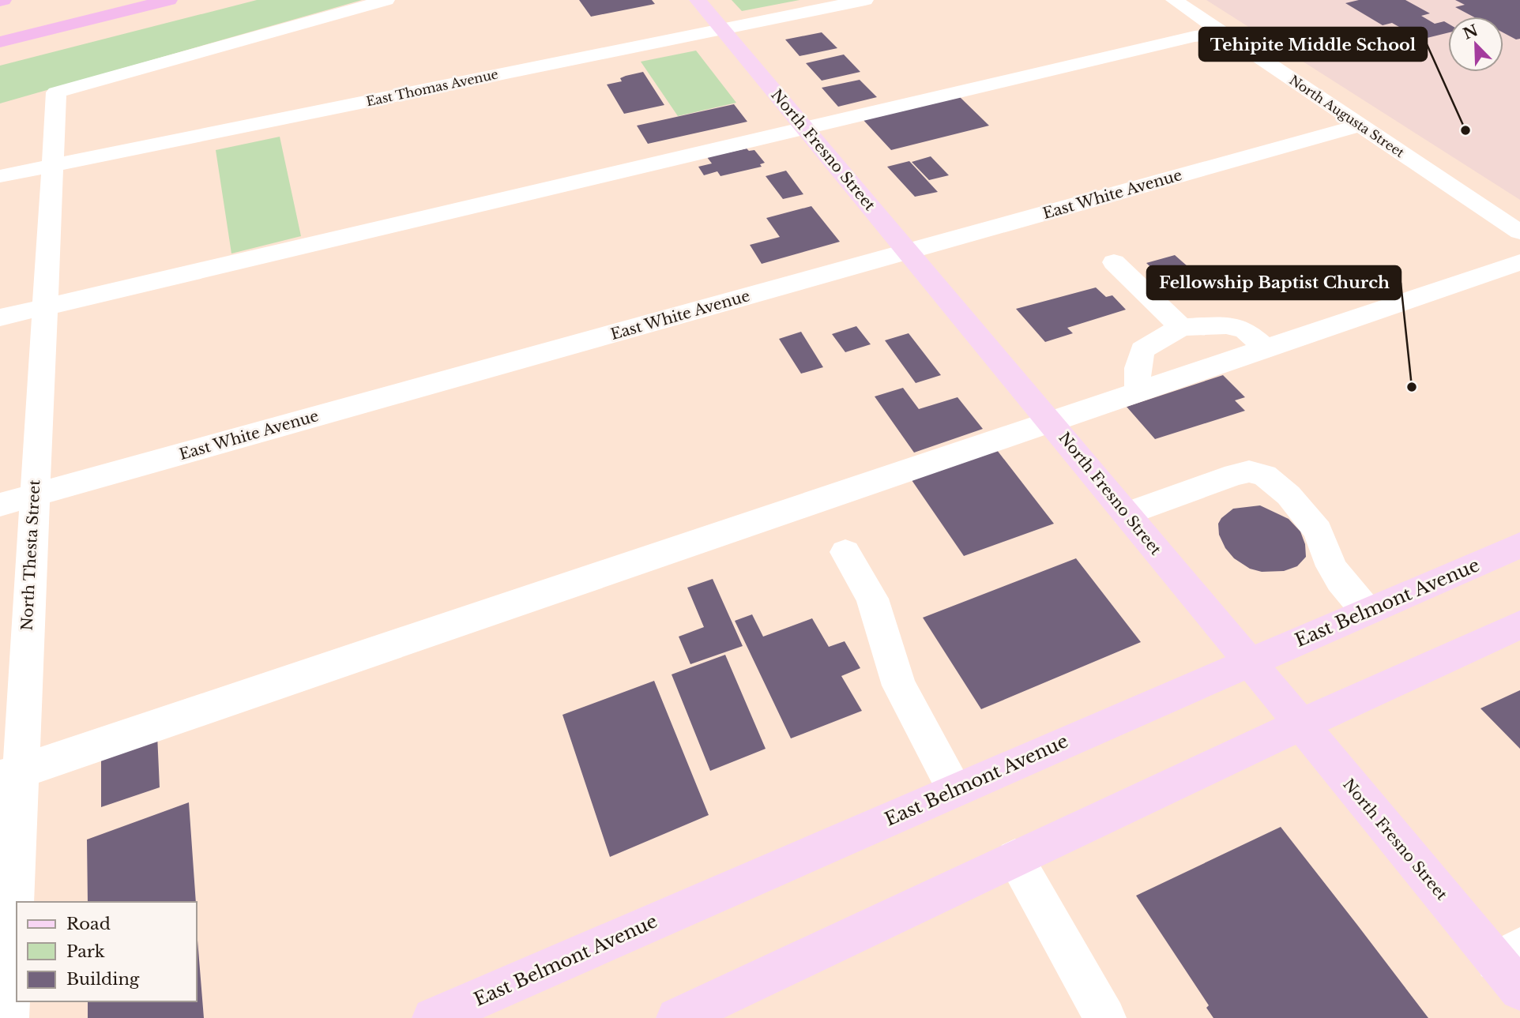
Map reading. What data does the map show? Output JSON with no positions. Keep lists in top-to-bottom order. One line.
{"streets":{"main road":["North Fresno Street","East Belmont Avenue"],"street":["East Thomas Avenue","North Augusta Street","East White Avenue","North Thesta Street"]},"crossings":[["East Thomas Avenue","North Fresno Street"],["East Thomas Avenue","North Thesta Street"],["North Augusta Street","East White Avenue"],["North Fresno Street","East White Avenue"],["North Fresno Street","East Belmont Avenue"],["East White Avenue","North Thesta Street"]],"places":["Tehipite Middle School","Fellowship Baptist Church"],"legend":["Road","Park","Building"],"north":"top left"}
